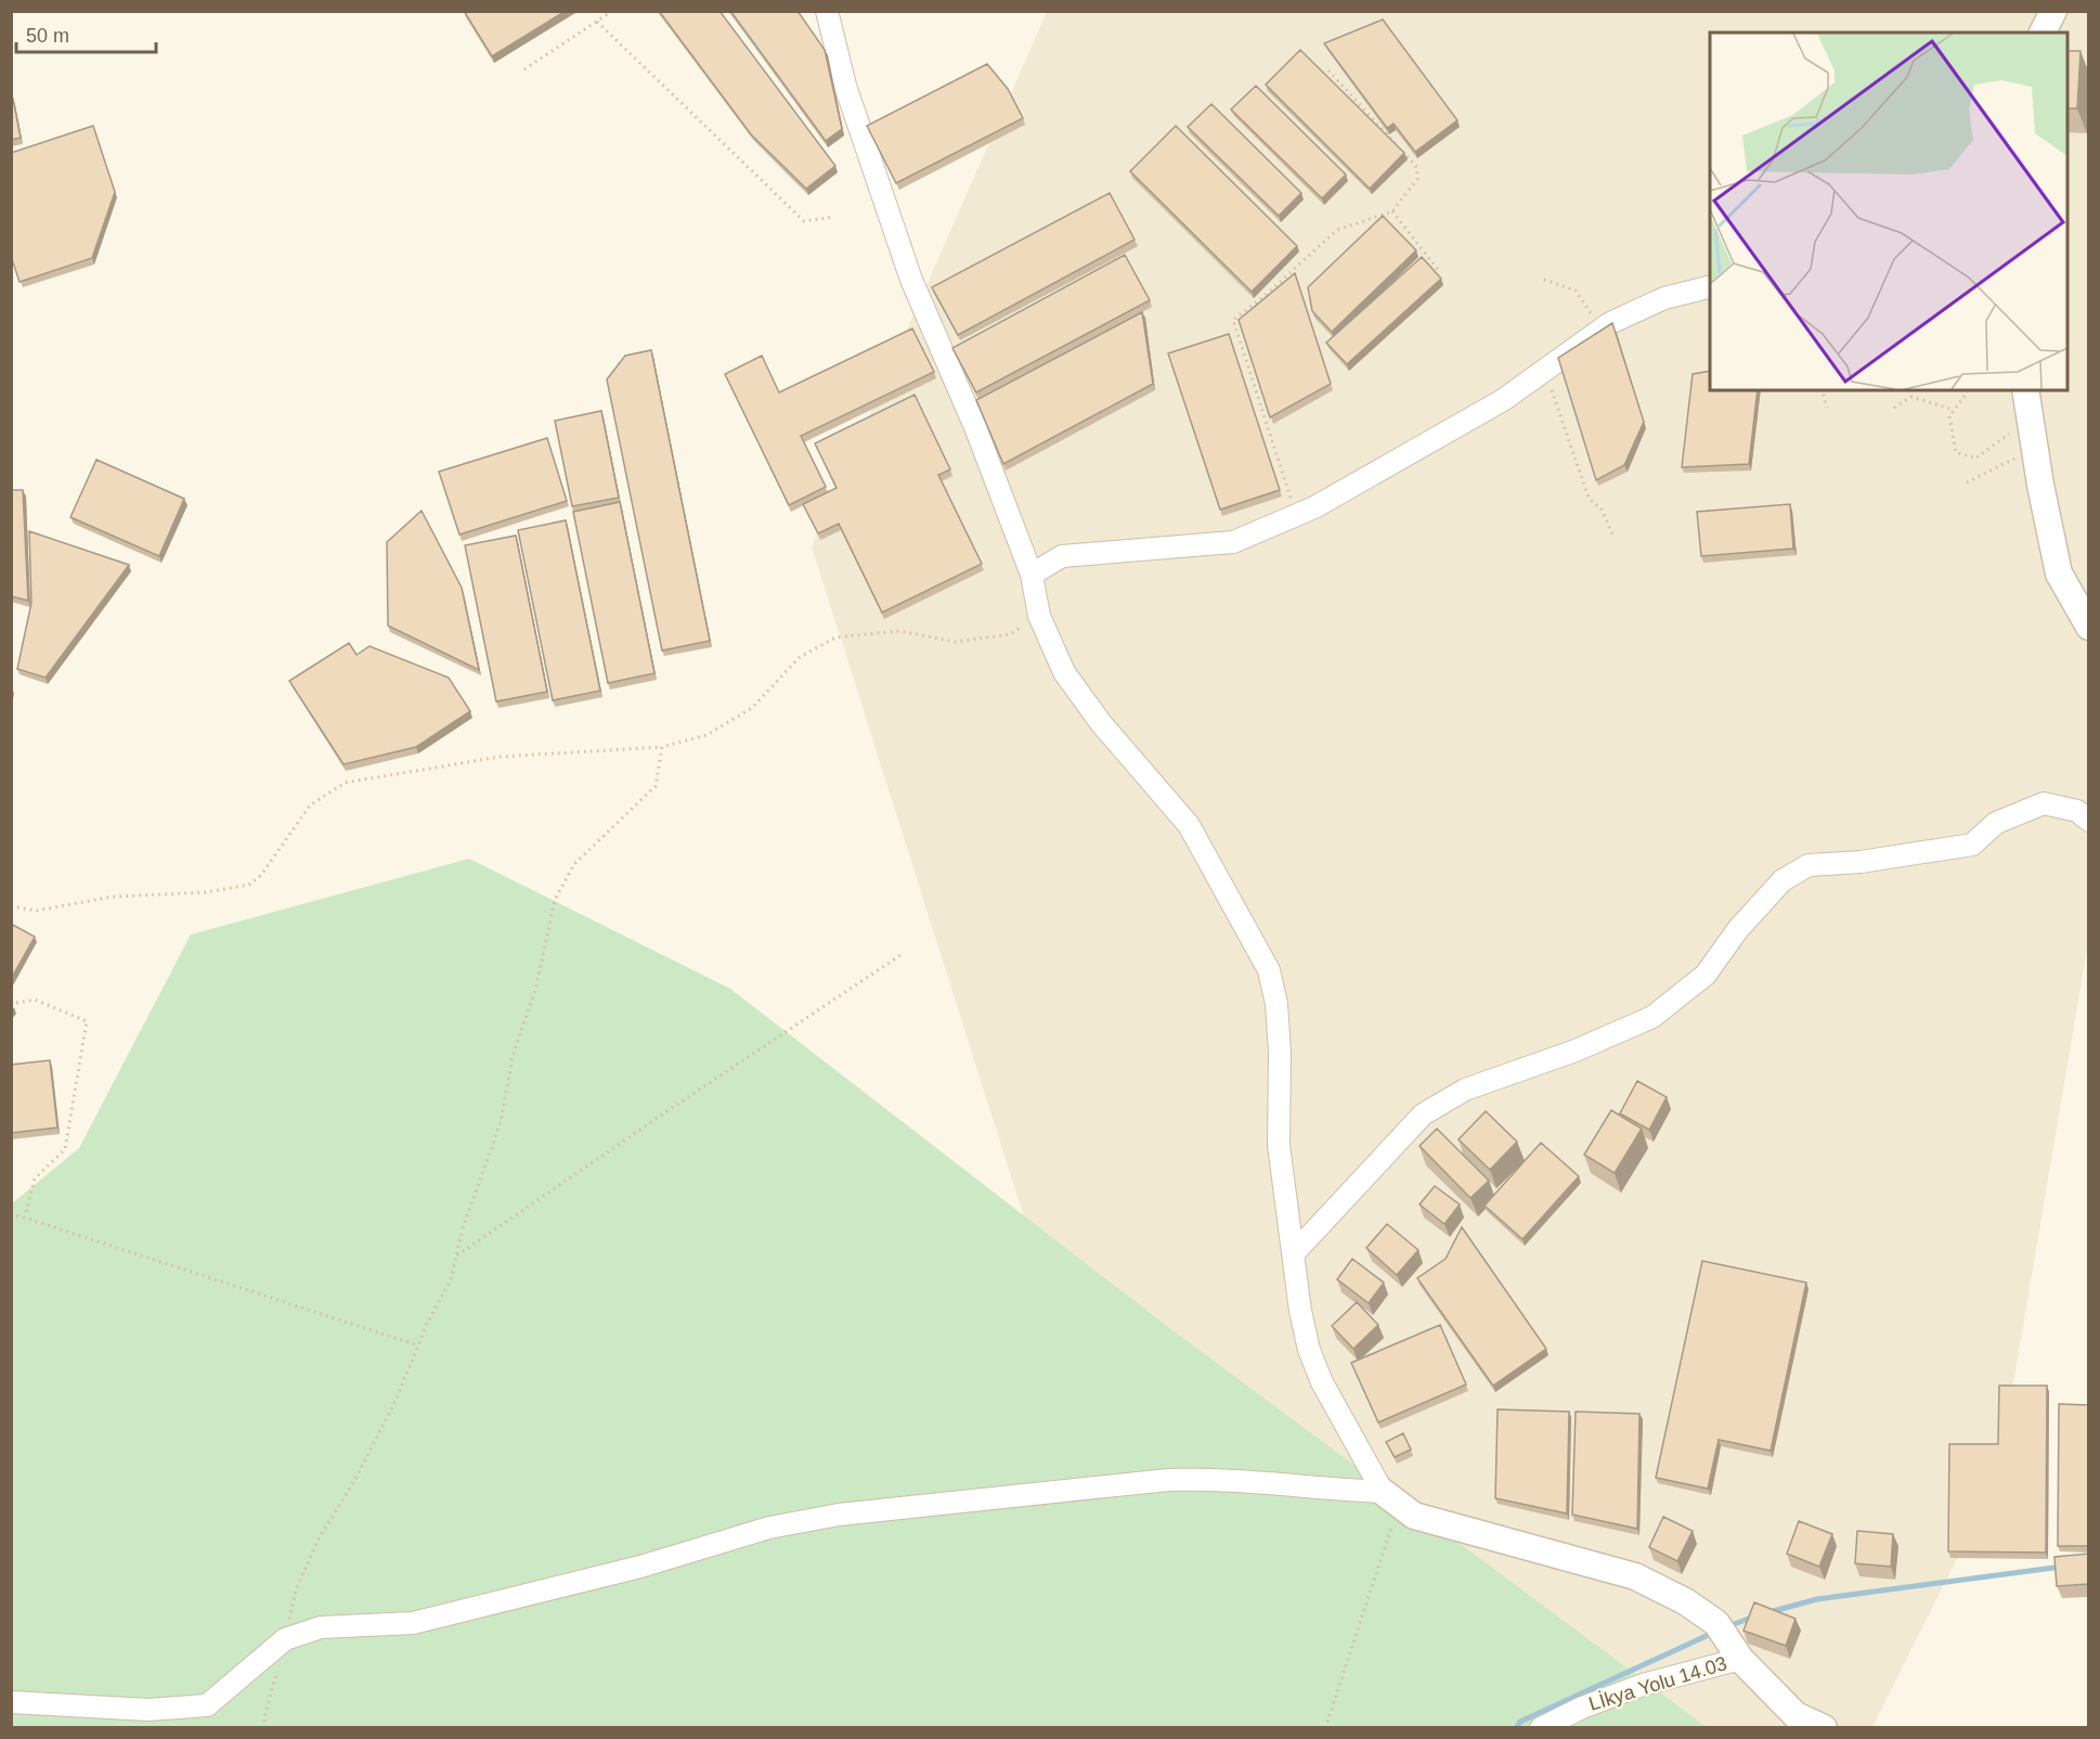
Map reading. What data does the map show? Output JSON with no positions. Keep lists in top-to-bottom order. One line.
{"streets":{"street":["Lİkya Yolu 14.03"]},"scale_bar":"50 m"}
